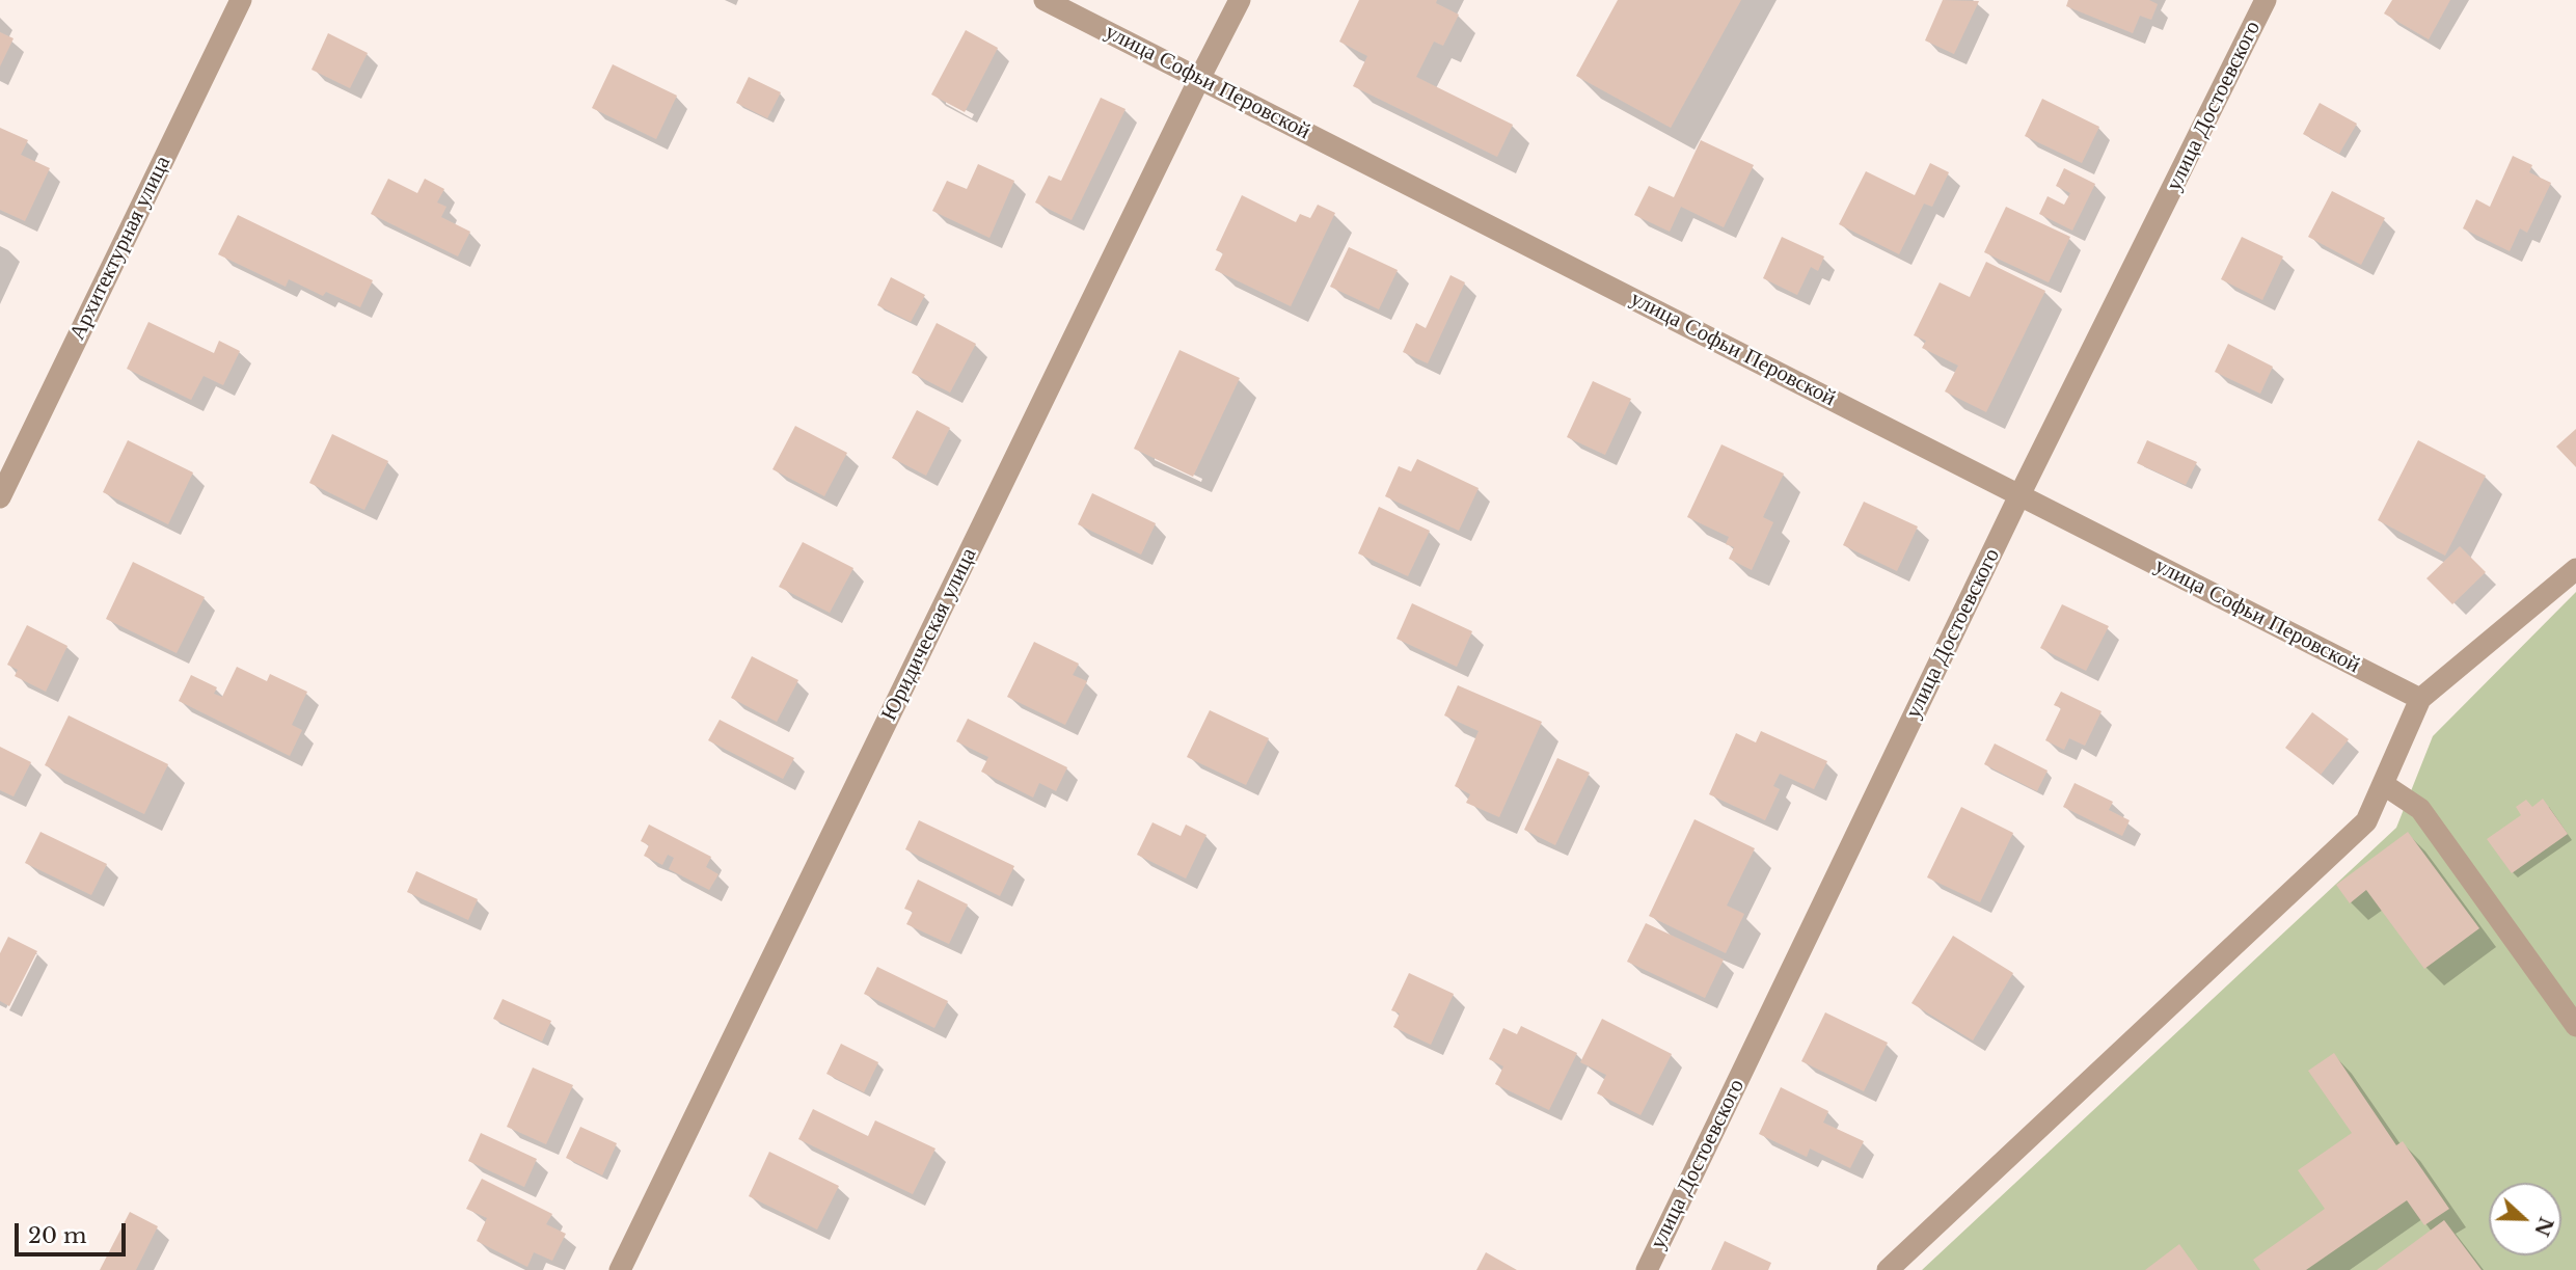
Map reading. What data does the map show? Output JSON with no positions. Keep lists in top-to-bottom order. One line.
{"streets":{"street":["улица Софьи Перовской","улица Достоевского","Архитектурная улица","Юридическая улица"]},"crossings":[["улица Софьи Перовской","улица Достоевского"],["улица Софьи Перовской","Юридическая улица"]],"scale_bar":"20 m","north":"right"}
